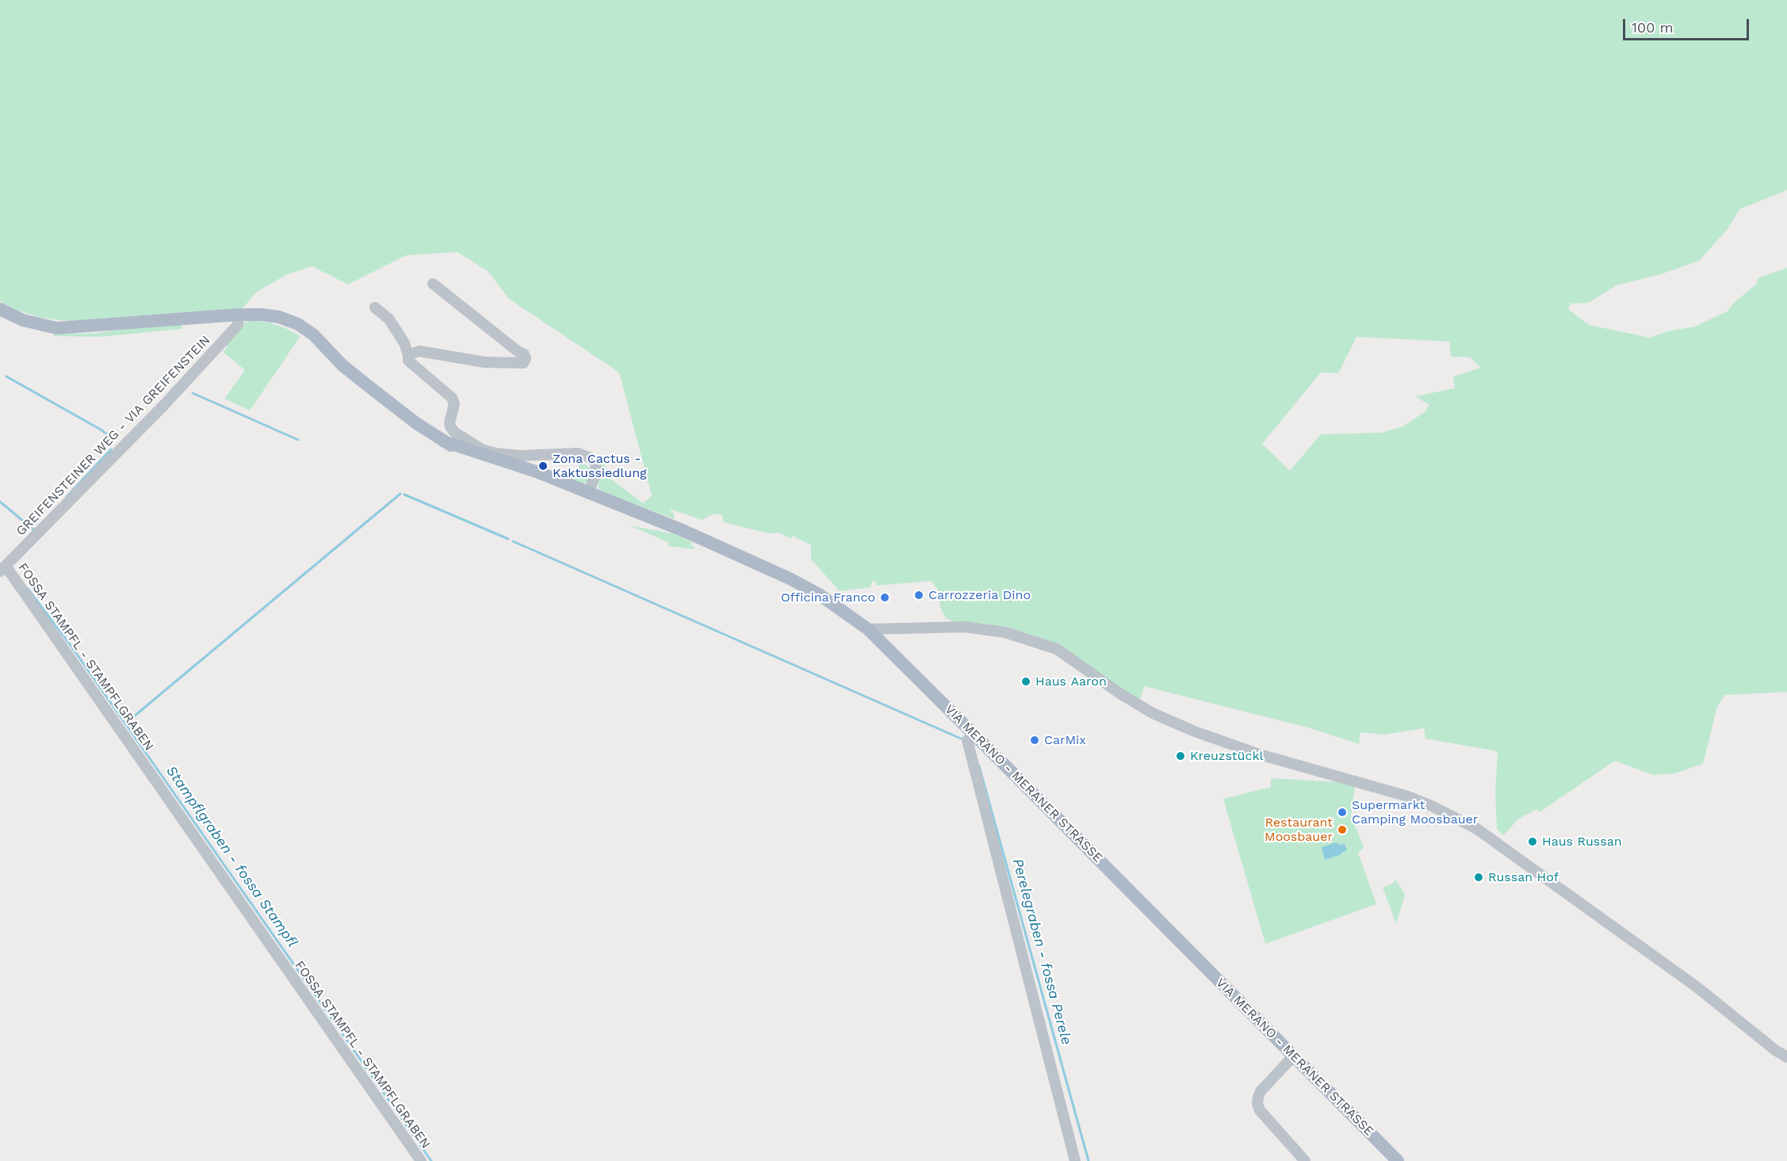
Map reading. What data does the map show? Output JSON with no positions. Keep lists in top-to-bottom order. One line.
{"streets":{"main road":["VIA MERANO - MERANER STRASSE"],"street":["GREIFENSTEINER WEG - VIA GREIFENSTEIN","FOSSA STAMPFL - STAMPFLGRABEN"]},"crossings":[["GREIFENSTEINER WEG - VIA GREIFENSTEIN","FOSSA STAMPFL - STAMPFLGRABEN"],["GREIFENSTEINER WEG - VIA GREIFENSTEIN","VIA MERANO - MERANER STRASSE"]],"water":["Stampflgraben - fossa Stampfl","Perelegraben - fossa Perele"],"places":["Zona Cactus - Kaktussiedlung","Carrozzeria Dino","Officina Franco","Haus Aaron","CarMix","Kreuzstückl","Supermarkt Camping Moosbauer","Restaurant Moosbauer","Haus Russan","Russan Hof"],"scale_bar":"100 m"}
